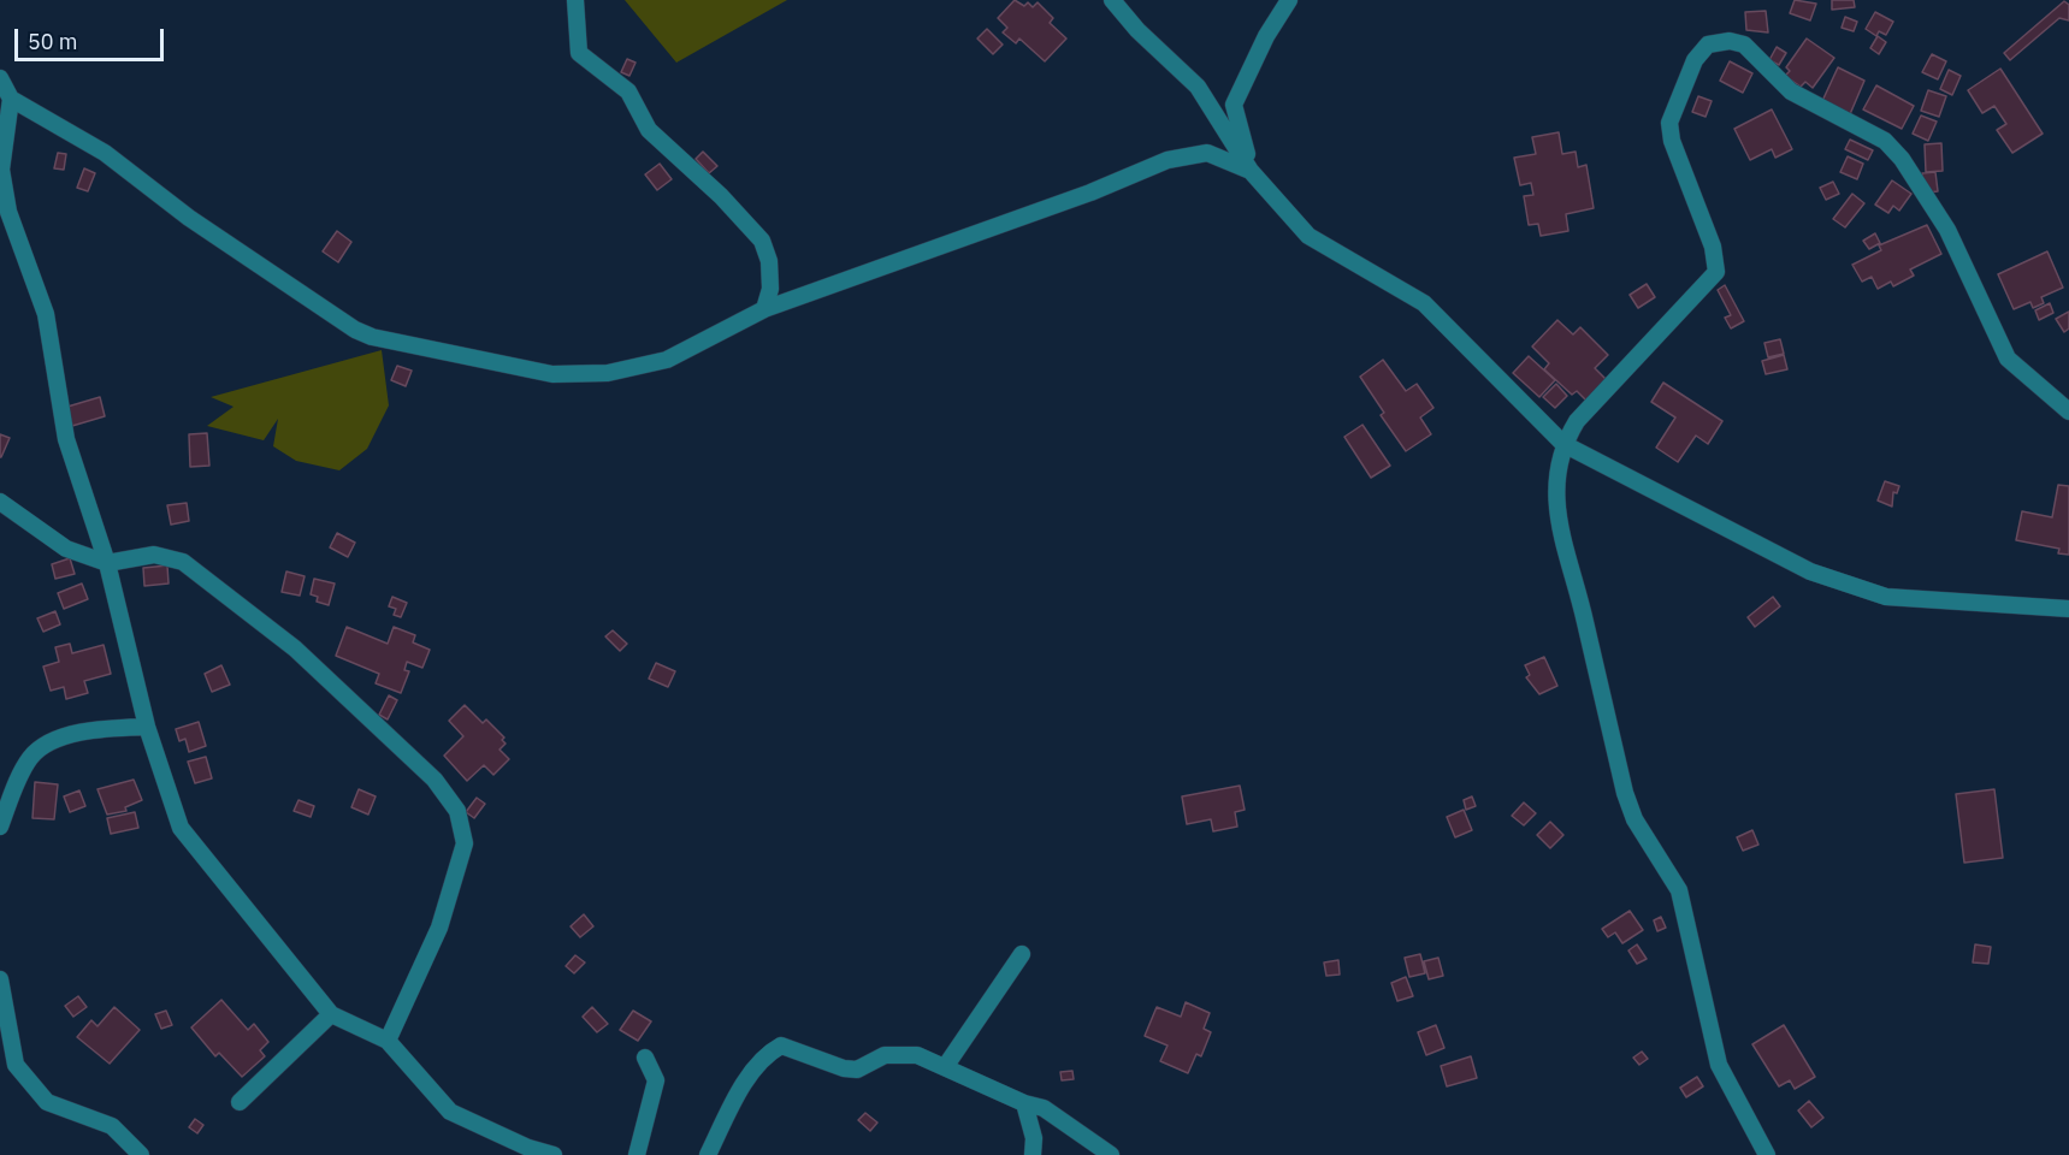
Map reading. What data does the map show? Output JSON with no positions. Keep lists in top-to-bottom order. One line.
{"scale_bar":"50 m"}
